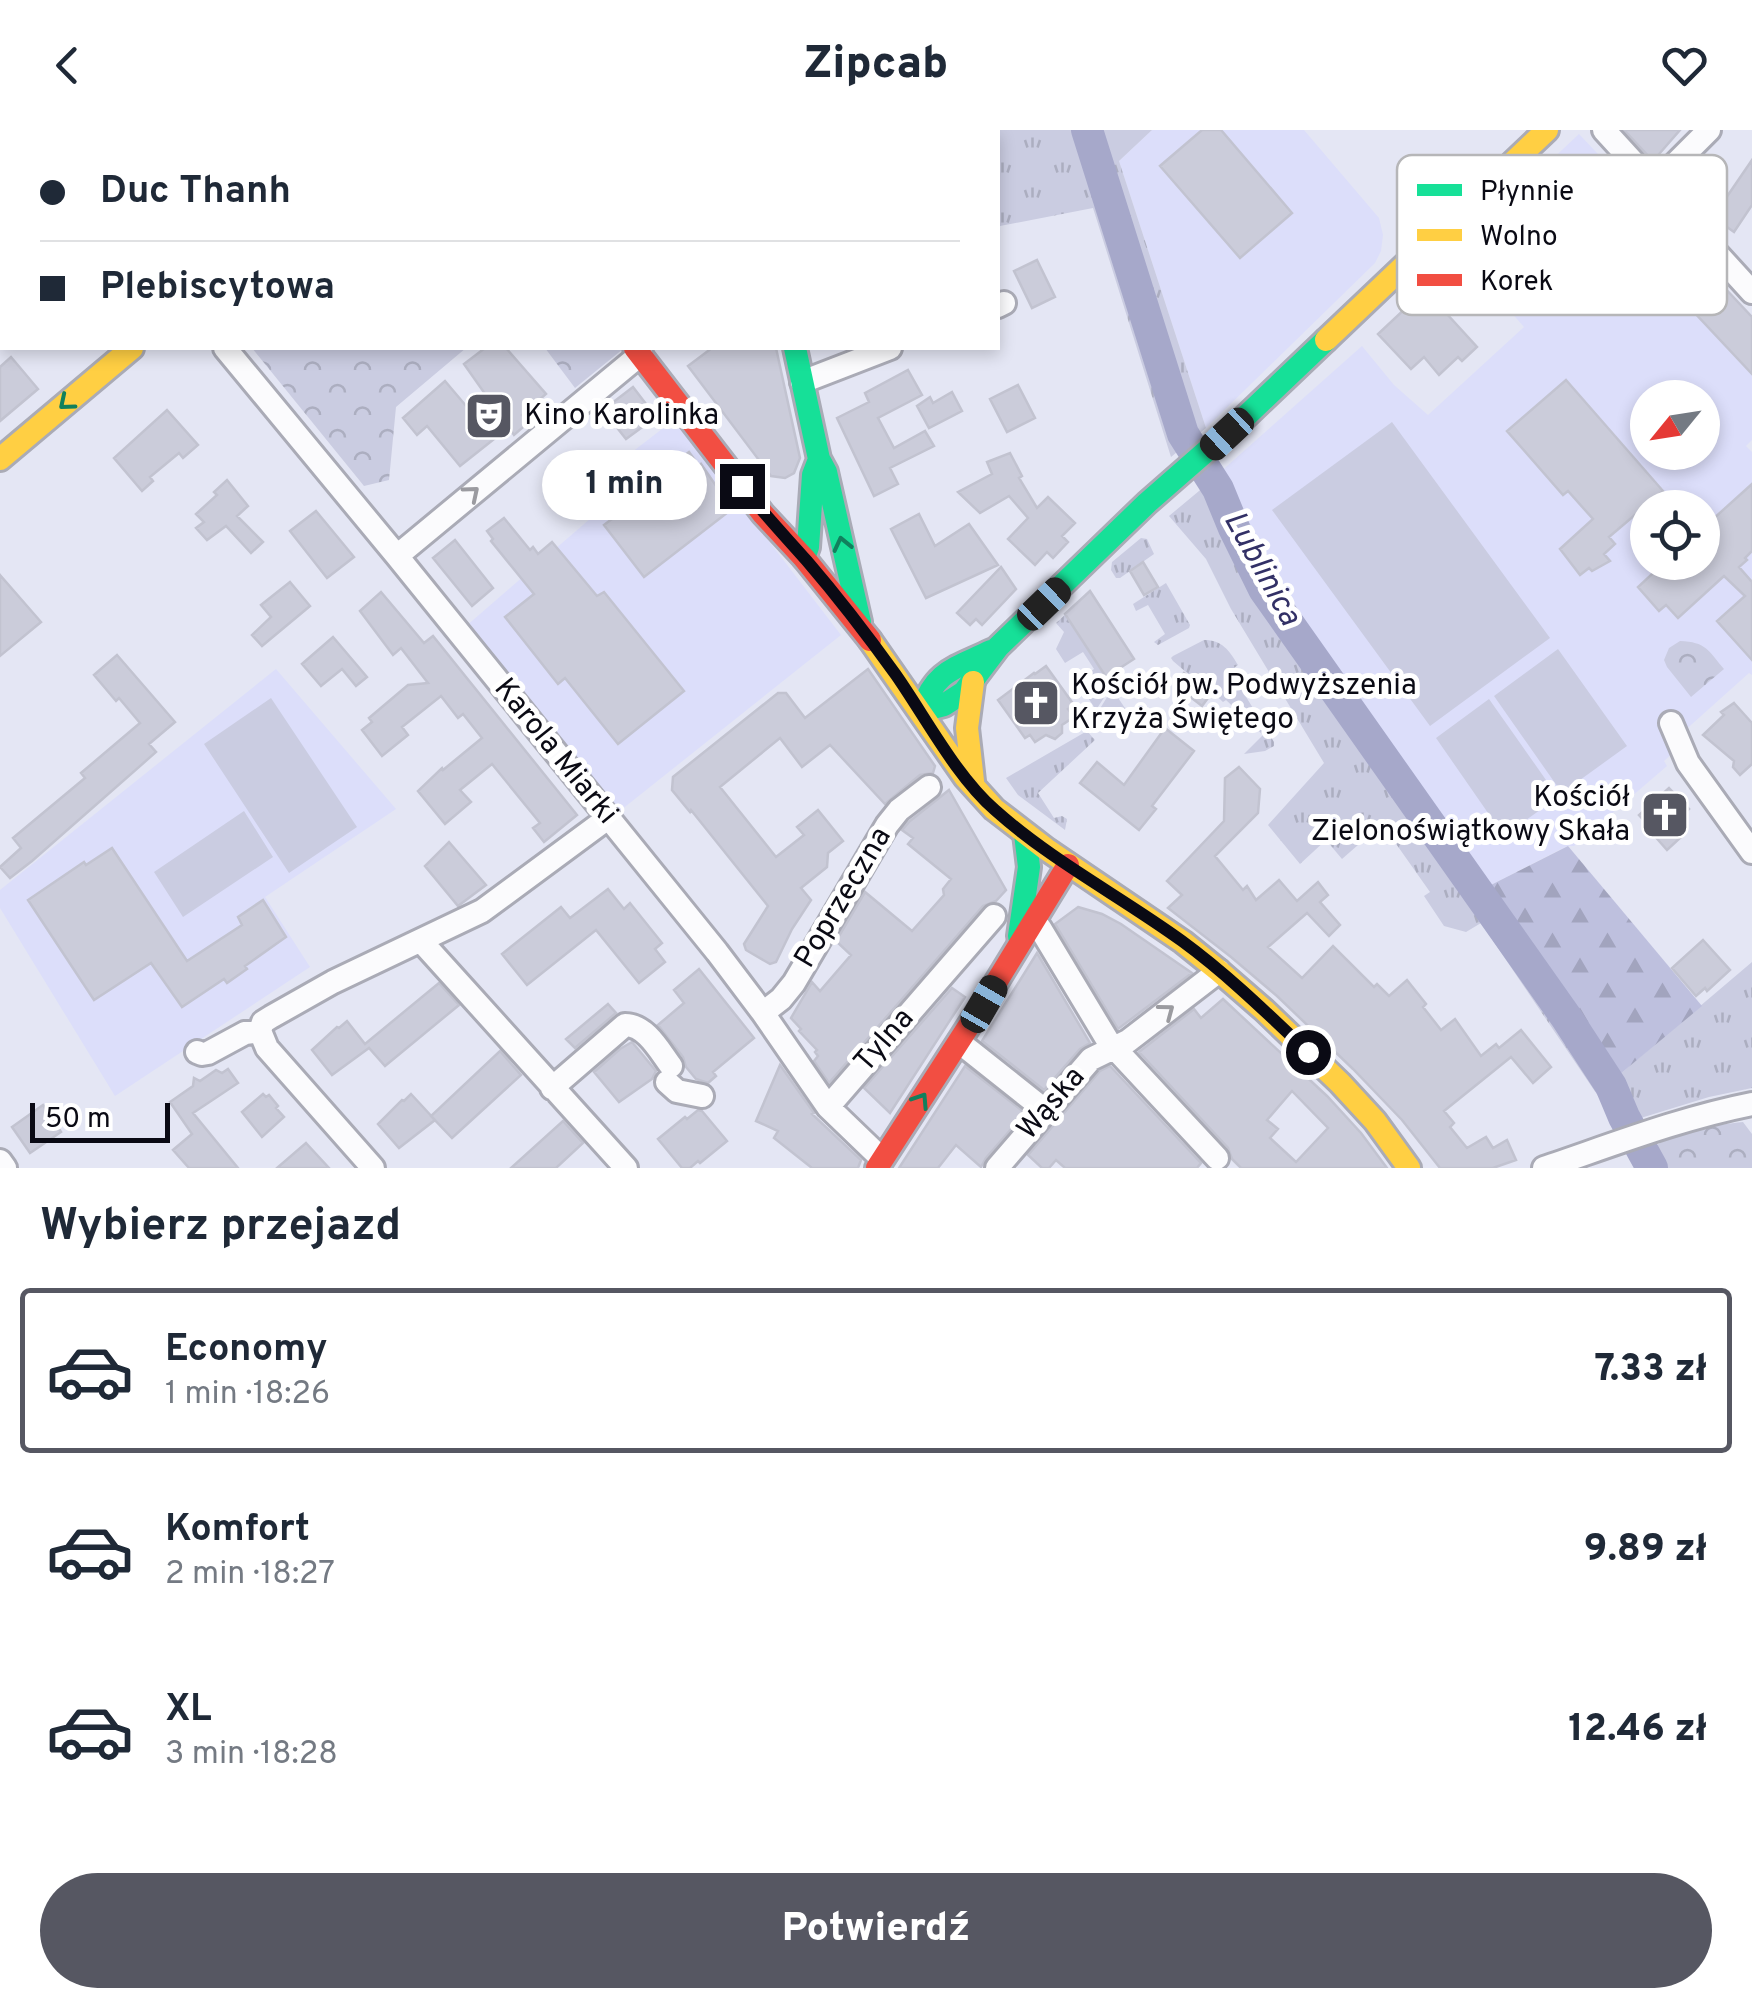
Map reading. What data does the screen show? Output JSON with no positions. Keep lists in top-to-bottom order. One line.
{"streets":{"street":["Karola Miarki","Poprzeczna","Tylna","Wąska"]},"crossings":[["Karola Miarki","Poprzeczna"],["Karola Miarki","Tylna"]],"water":["Lublinica"],"places":{"theatre":["Kino Karolinka"],"church":["Kościół pw. Podwyższenia Krzyża Świętego","Kościół Zielonoświątkowy Skała"]},"legend":["Płynnie","Wolno","Korek"],"scale_bar":"50 m","north":"bottom left","page":{"header":"Zipcab","banner":["Duc Thanh","Plebiscytowa"],"bubble":"1 min","scale":"50 m","heading":"Wybierz przejazd","list":[{"name":"Economy","note":"1 min · 18:26","value":"7.33 zł"},{"name":"Komfort","note":"2 min · 18:27","value":"9.89 zł"},{"name":"XL","note":"3 min · 18:28","value":"12.46 zł"}],"buttons":"Potwierdź"}}
